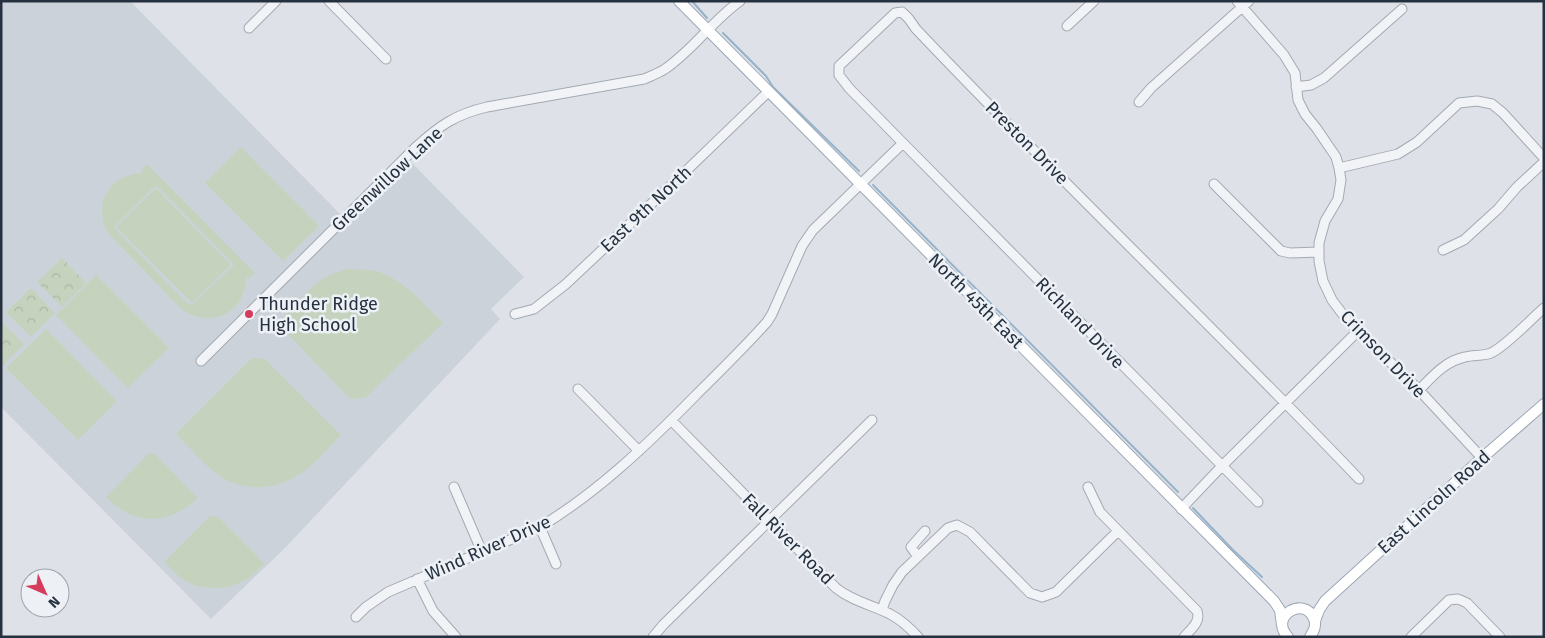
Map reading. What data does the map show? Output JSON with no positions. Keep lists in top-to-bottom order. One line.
{"streets":{"main road":["North 45th East","East Lincoln Road"],"street":["Preston Drive","Greenwillow Lane","East 9th North","Richland Drive","Crimson Drive","Fall River Road","Wind River Drive"]},"crossings":[["Preston Drive","Richland Drive"],["Greenwillow Lane","North 45th East"],["East 9th North","North 45th East"],["North 45th East","East Lincoln Road"],["Crimson Drive","East Lincoln Road"],["Fall River Road","Wind River Drive"]],"places":["Thunder Ridge High School"],"north":"bottom right"}
